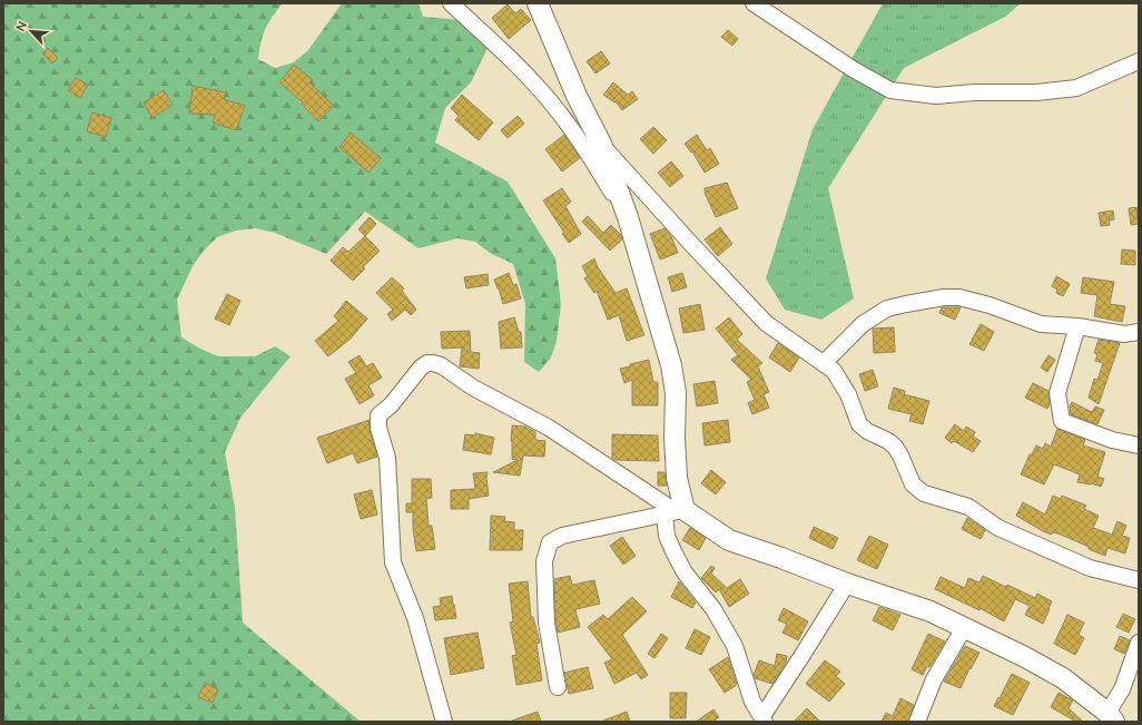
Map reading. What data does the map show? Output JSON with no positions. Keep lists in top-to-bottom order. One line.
{"north":"top left"}
